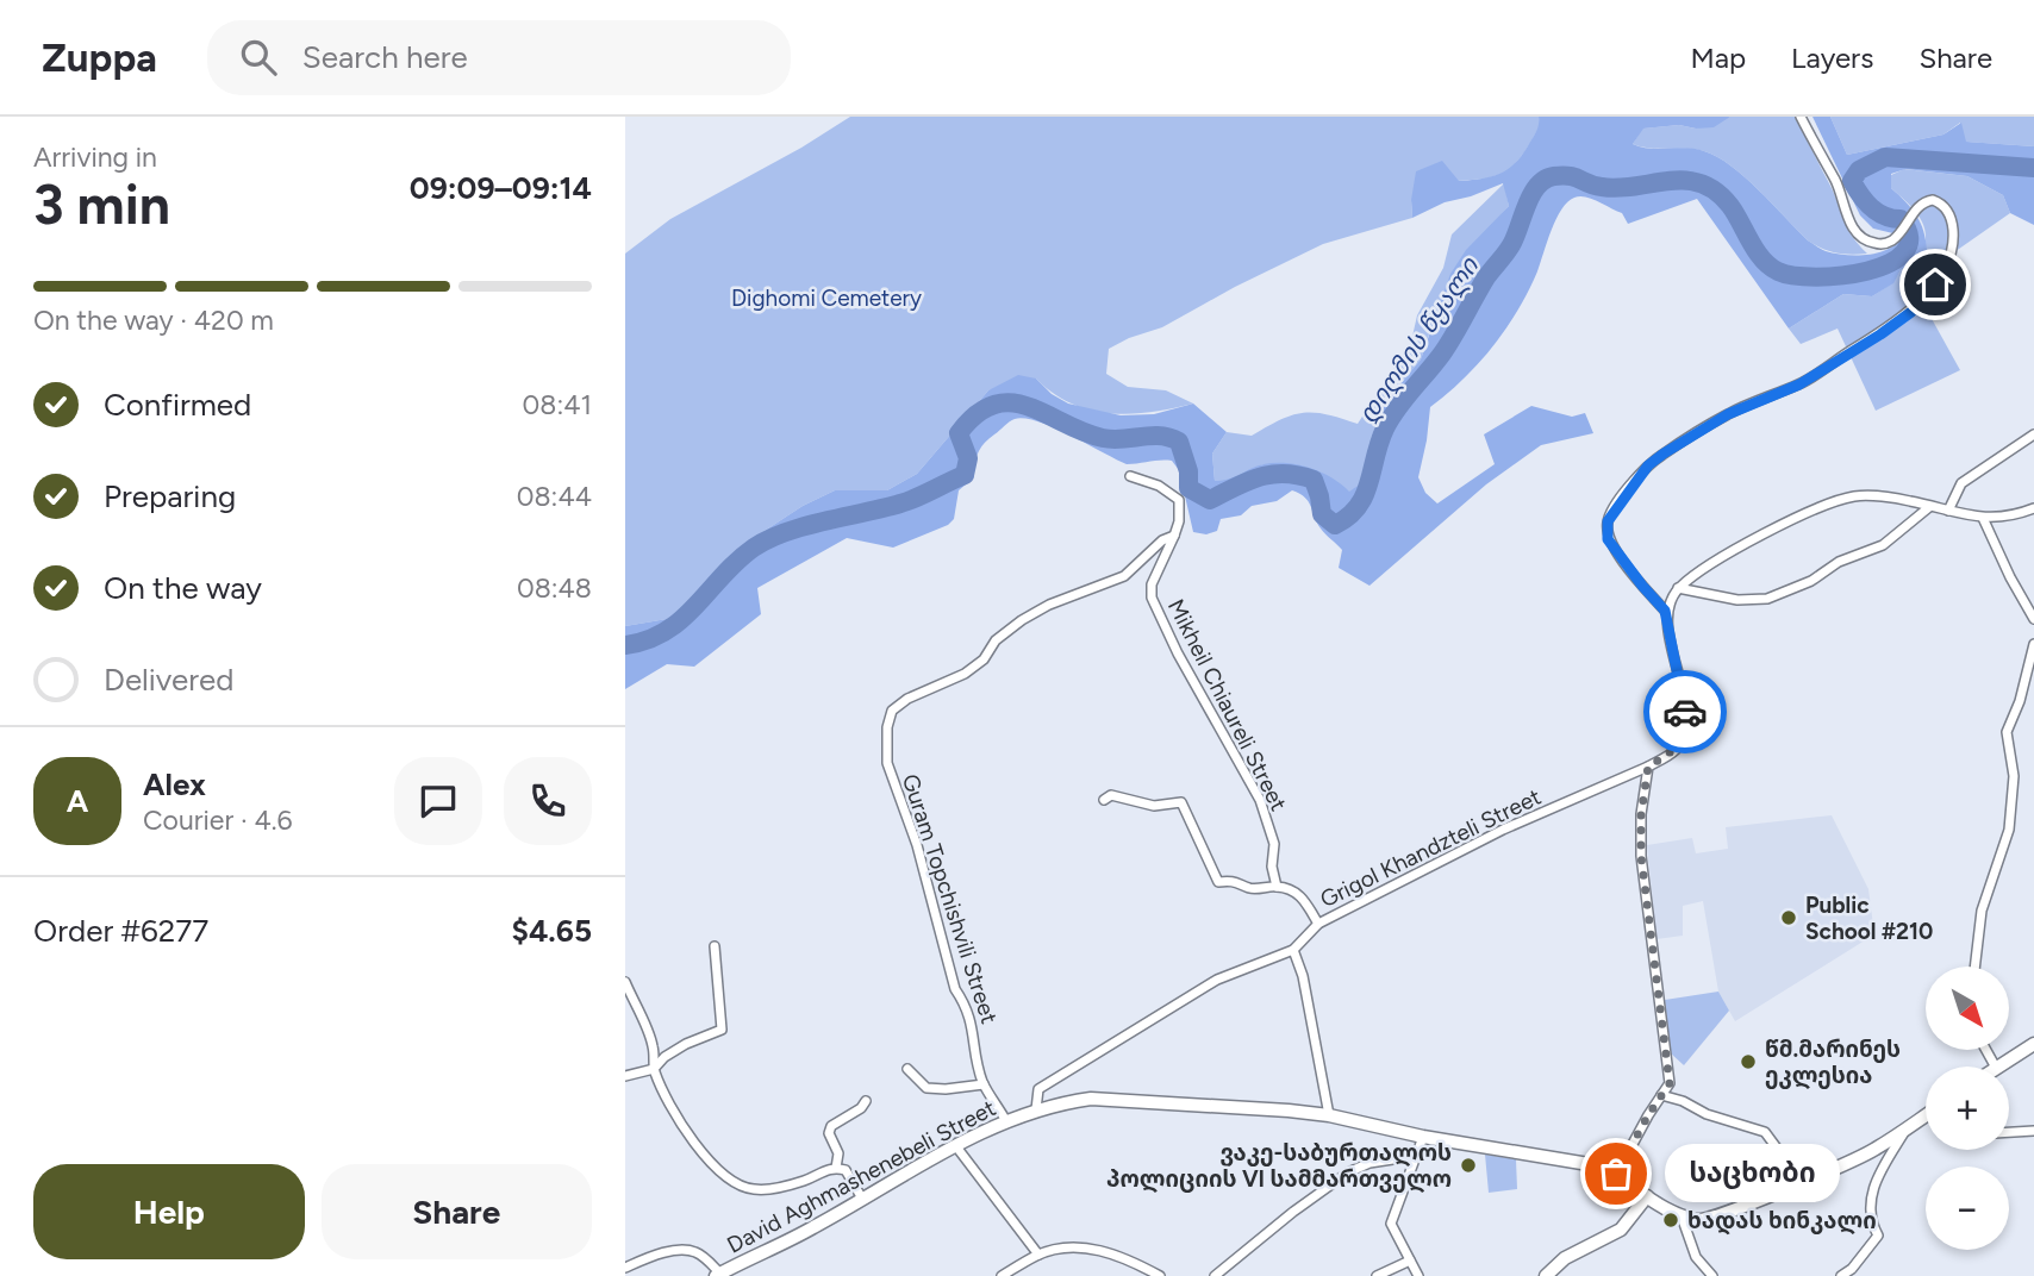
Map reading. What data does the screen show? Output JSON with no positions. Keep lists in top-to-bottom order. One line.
{"streets":{"street":["Mikheil Chiaureli Street","Grigol Khandzteli Street","Guram Topchishvili Street","David Aghmashenebeli Street"]},"crossings":[["Mikheil Chiaureli Street","Guram Topchishvili Street"],["Grigol Khandzteli Street","David Aghmashenebeli Street"],["Guram Topchishvili Street","David Aghmashenebeli Street"]],"water":["დიღმის წყალი"],"parks":["Dighomi Cemetery"],"places":["Public School #210","წმ.მარინეს ეკლესია","ვაკე-საბურთალოს პოლიციის VI სამმართველო","საცხობი","ხადას ხინკალი"],"north":"bottom right","page":{"header":"Zuppa","search":"Search here","nav":["Map","Layers","Share"],"heading":["3 min","Arriving in","09:09–09:14"],"panel":["Alex","Courier · 4.6","Order #6277","$4.65"],"bar":"On the way · 420 m","list":[["Confirmed","08:41"],["Preparing","08:44"],["On the way","08:48"],"Delivered"],"round":"A","map_buttons":["+","−"],"bubble":"საცხობი","buttons":["Help","Share"]}}
